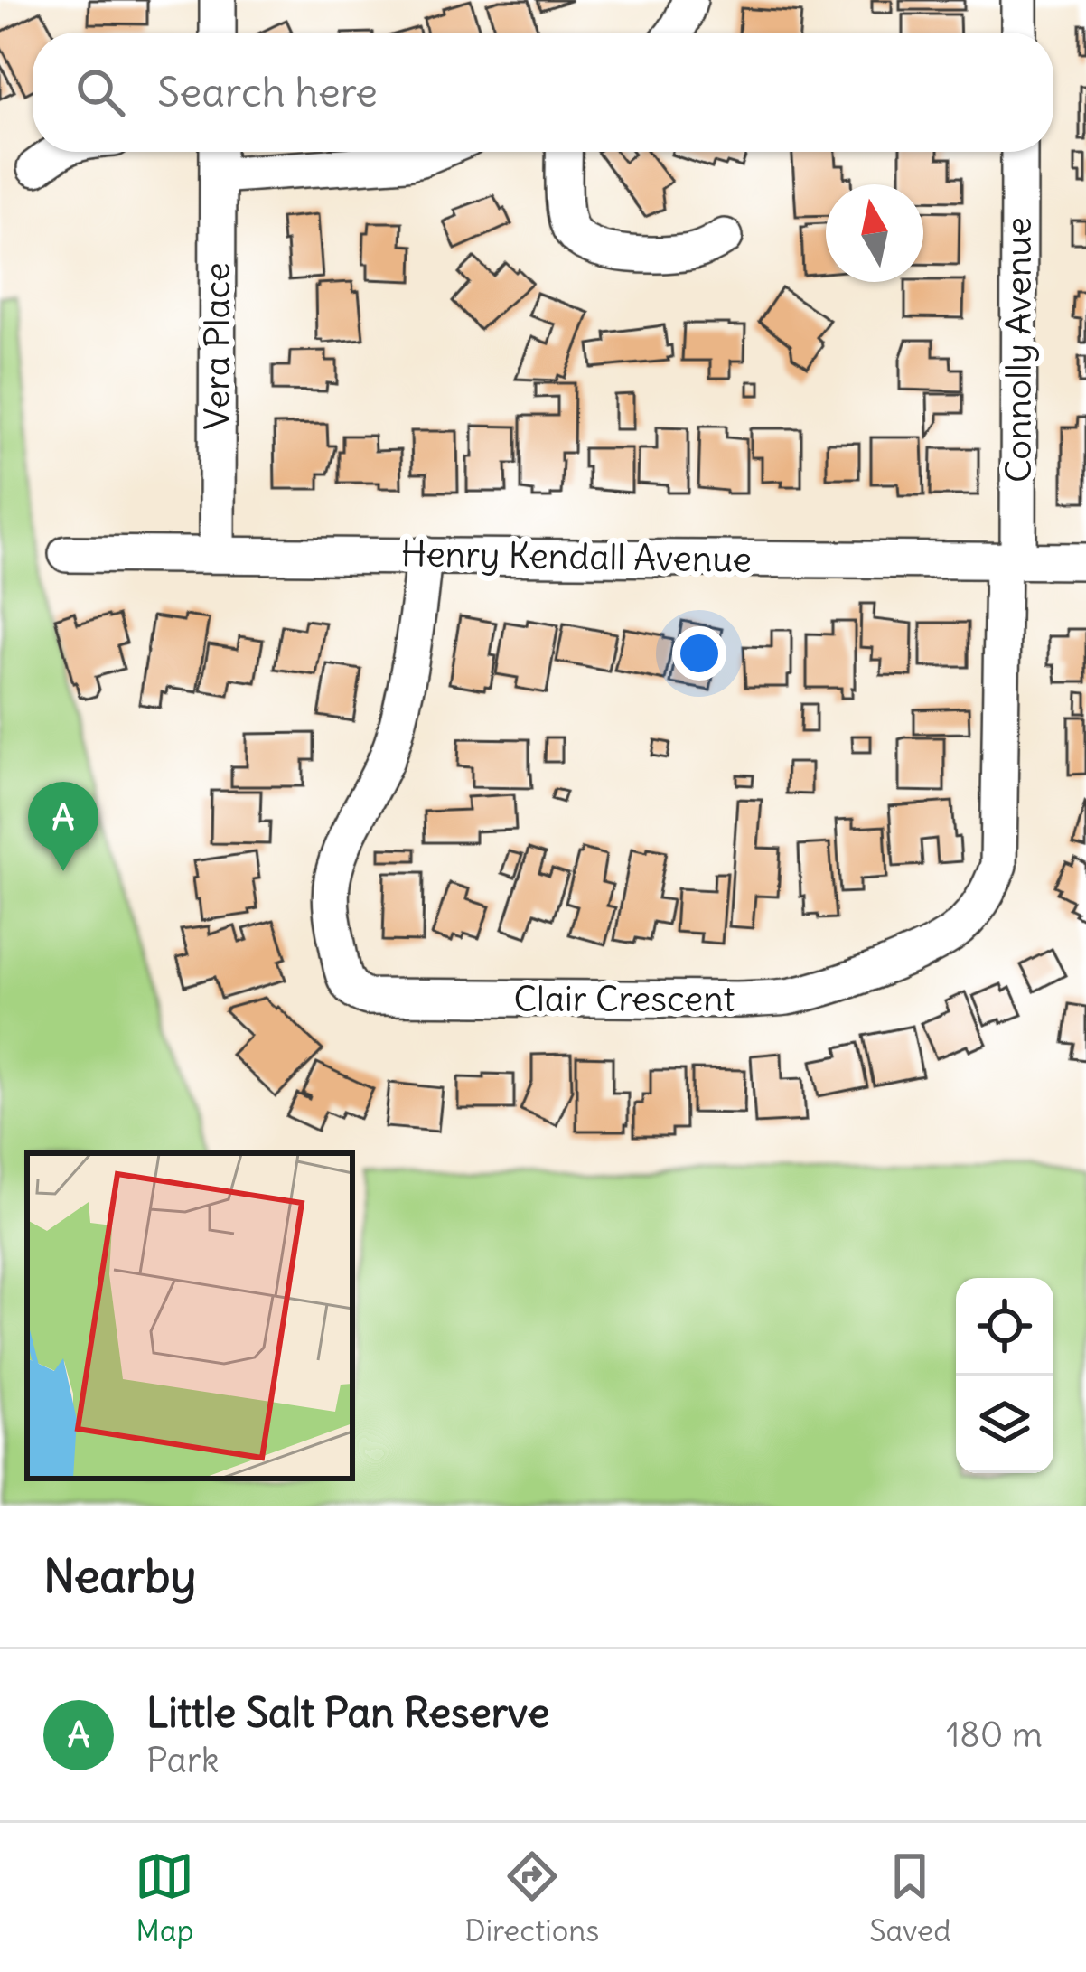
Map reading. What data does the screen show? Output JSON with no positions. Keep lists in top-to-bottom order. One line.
{"streets":{"street":["Vera Place","Connolly Avenue","Henry Kendall Avenue","Clair Crescent"]},"crossings":[["Vera Place","Henry Kendall Avenue"],["Connolly Avenue","Henry Kendall Avenue"],["Connolly Avenue","Clair Crescent"],["Henry Kendall Avenue","Clair Crescent"]],"north":"top","page":{"search":"Search here","pins":"A","heading":"Nearby","list":[{"mark":"A","name":"Little Salt Pan Reserve","note":"Park","value":"180 m"}],"nav":["Map","Directions","Saved"]}}
